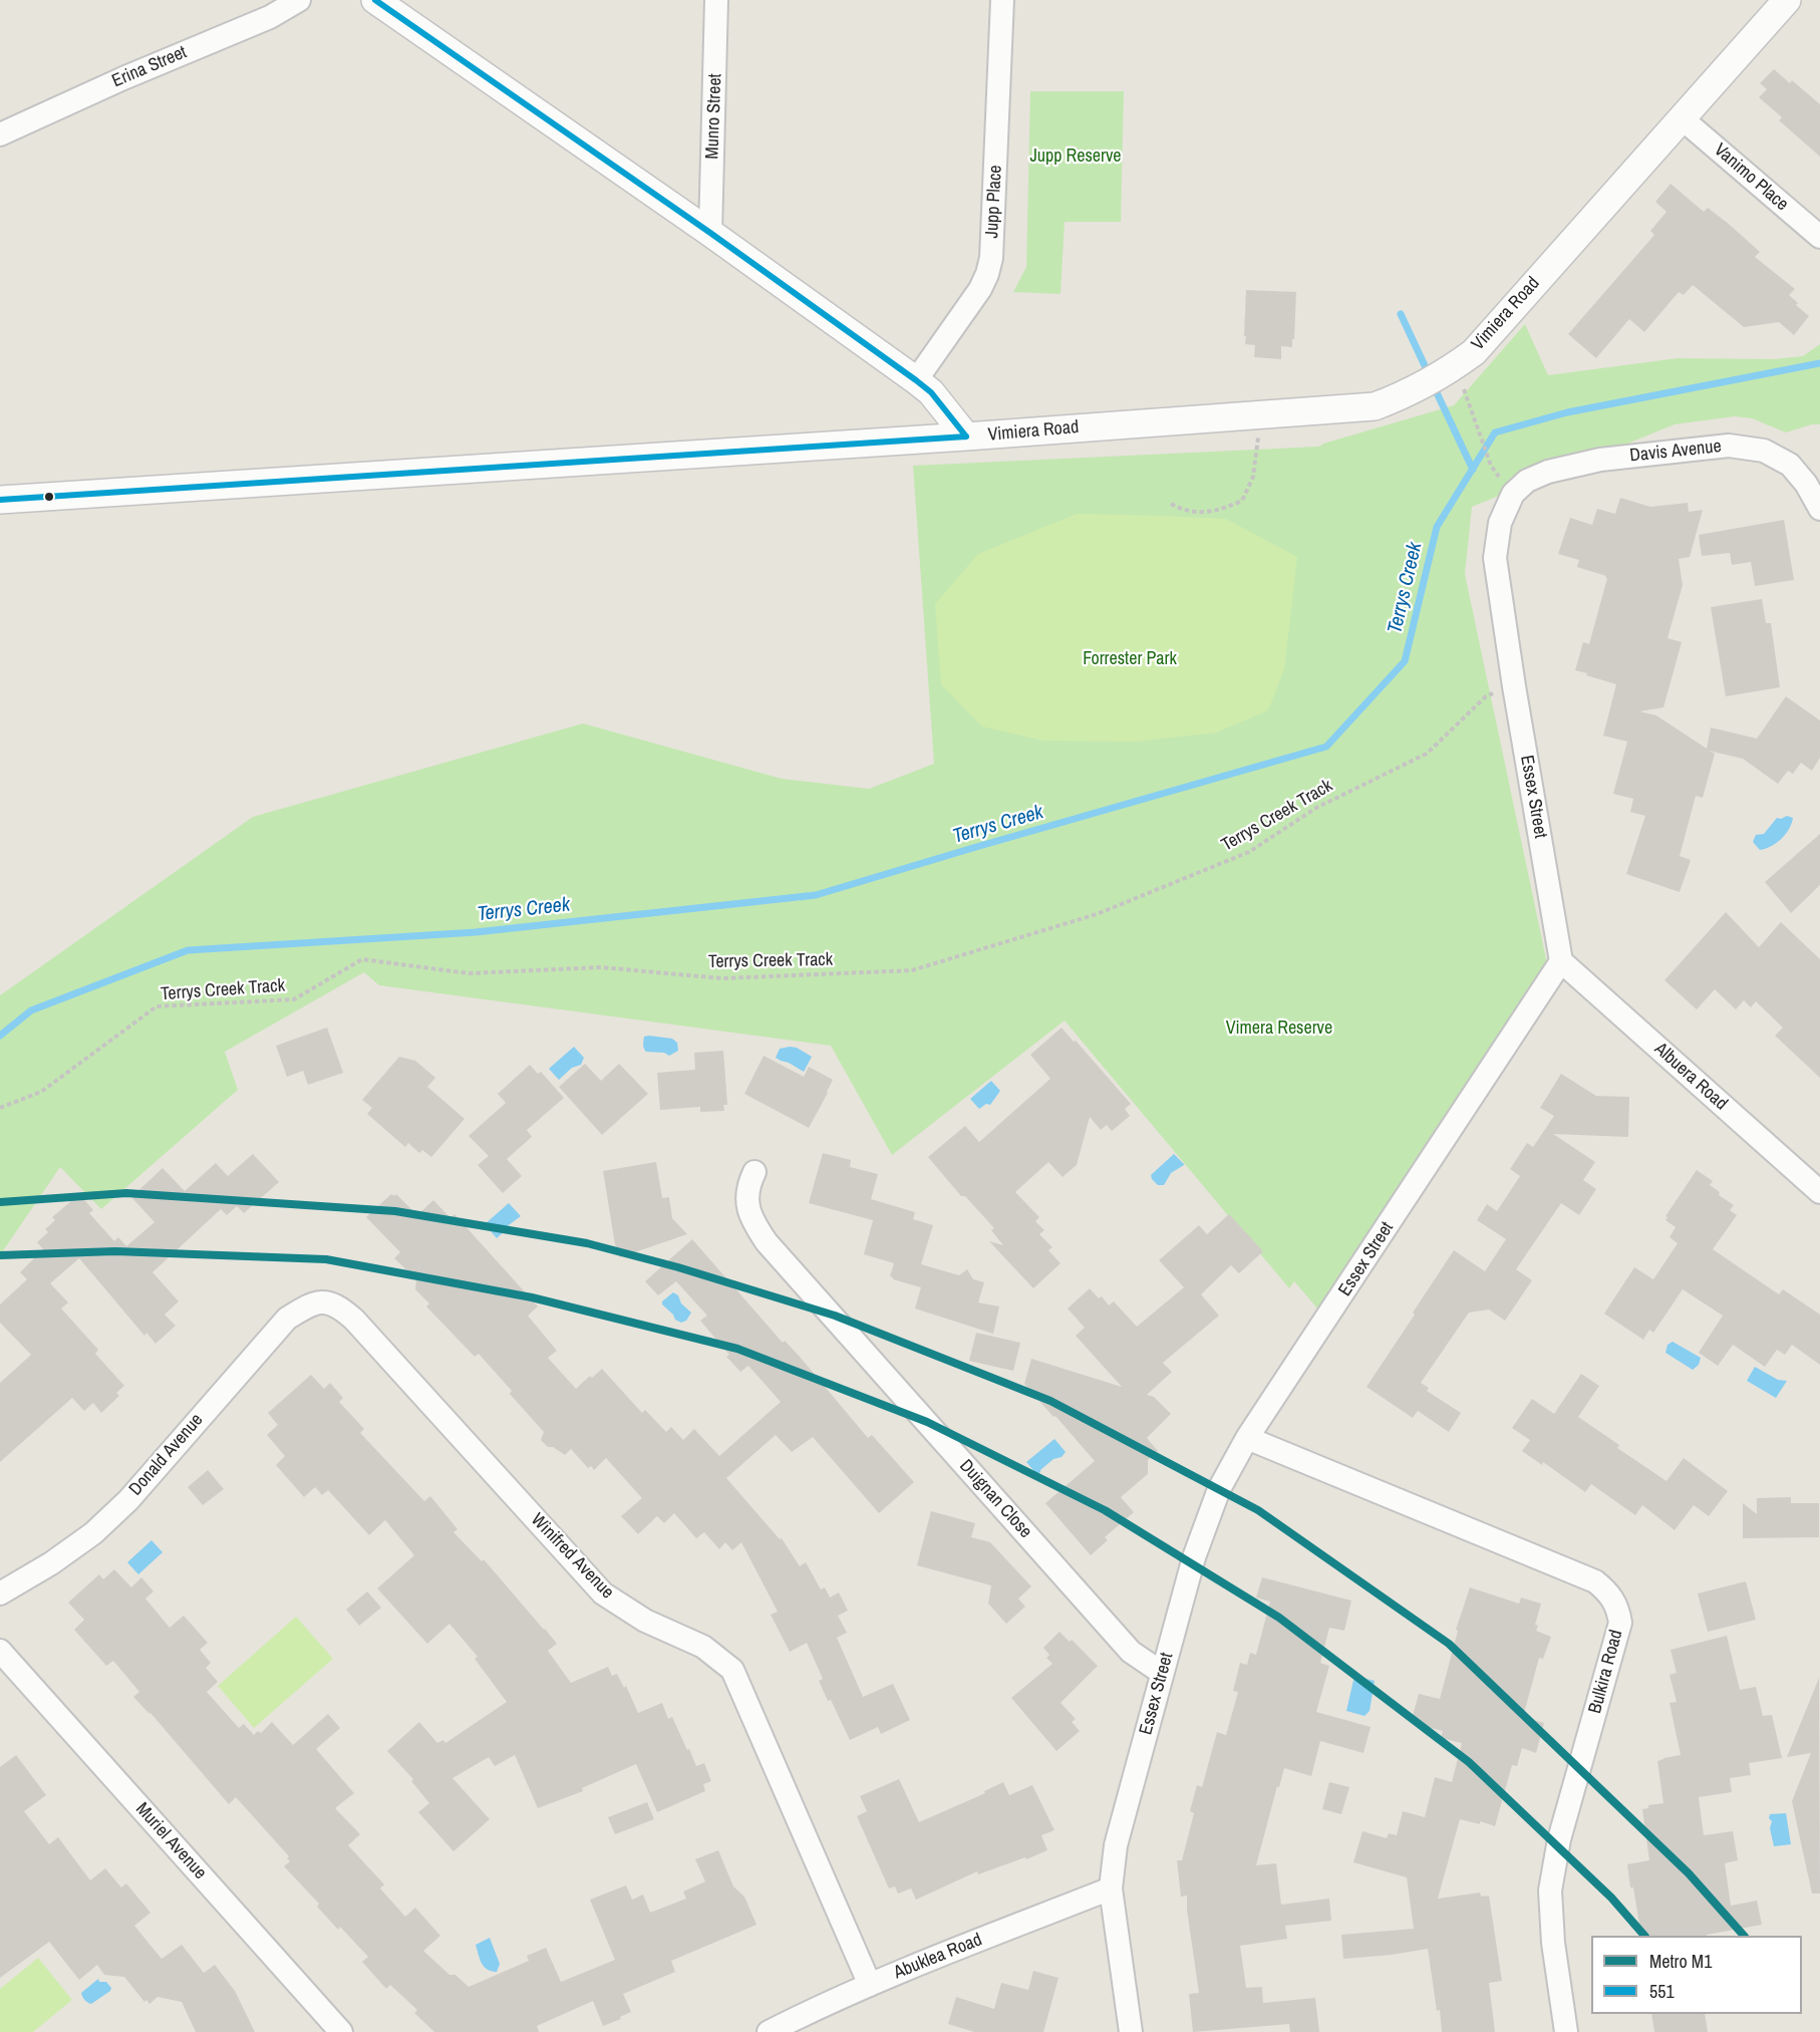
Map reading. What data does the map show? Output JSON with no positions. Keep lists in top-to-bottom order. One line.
{"streets":{"street":["Erina Street","Munro Street","Vanimo Place","Jupp Place","Vimiera Road","Davis Avenue","Essex Street","Albuera Road","Donald Avenue","Duignan Close","Winifred Avenue","Bulkira Road","Muriel Avenue","Abuklea Road"],"path":["Terrys Creek Track"]},"crossings":[["Vanimo Place","Vimiera Road"],["Davis Avenue","Essex Street"],["Essex Street","Terrys Creek Track"],["Essex Street","Albuera Road"],["Essex Street","Duignan Close"],["Essex Street","Bulkira Road"],["Essex Street","Abuklea Road"],["Donald Avenue","Winifred Avenue"],["Winifred Avenue","Abuklea Road"]],"water":["Terrys Creek"],"parks":["Jupp Reserve","Forrester Park","Vimera Reserve"],"lines":["transit line 551","metro line M1"],"legend":["Metro M1","551"]}
